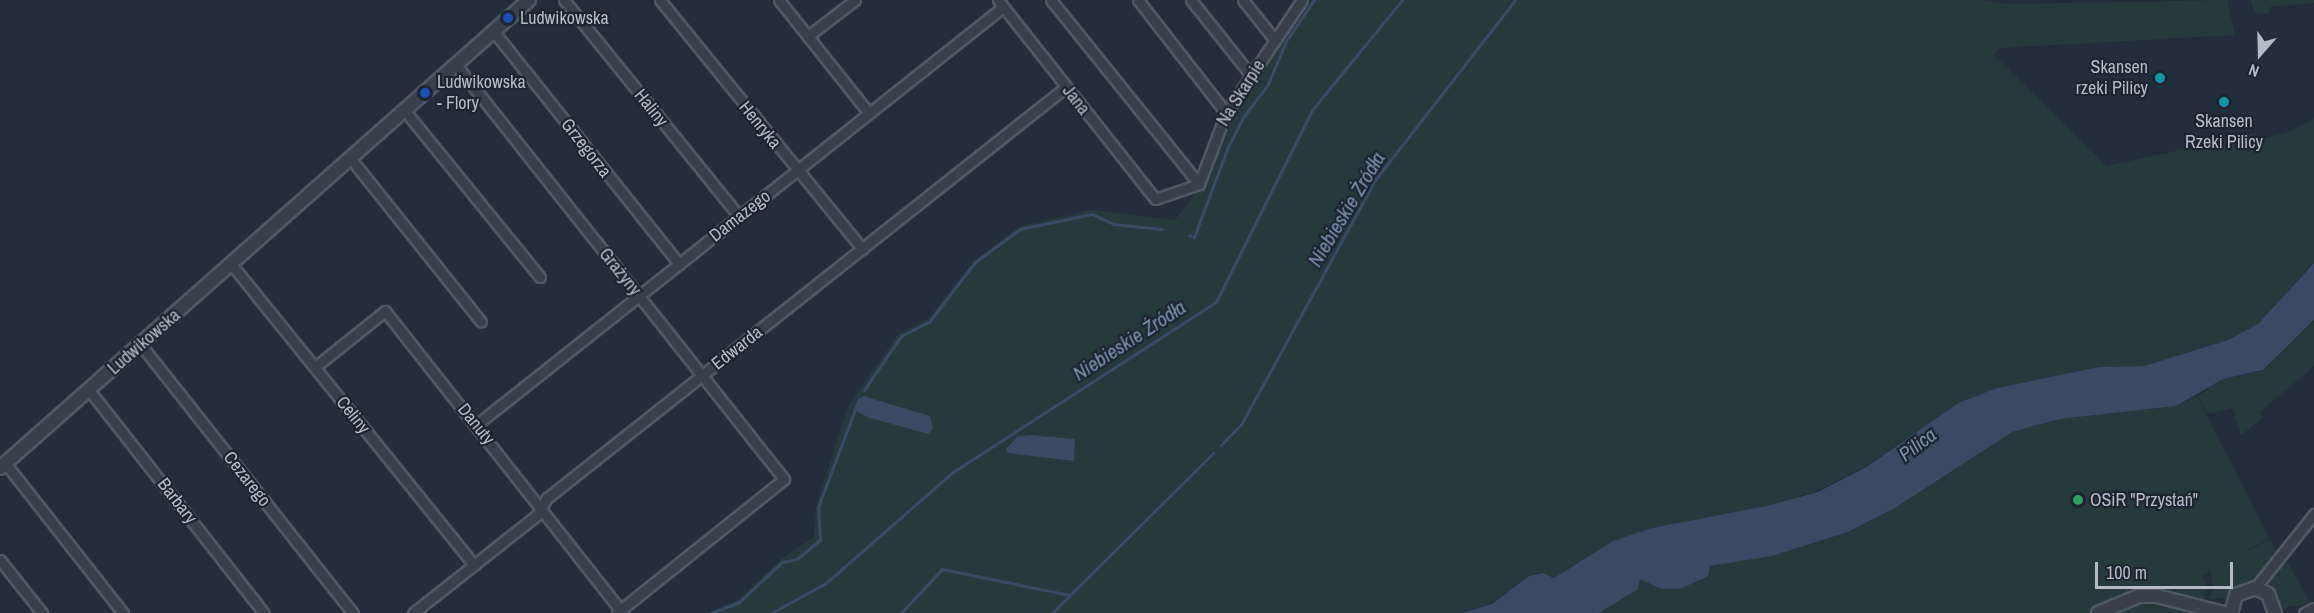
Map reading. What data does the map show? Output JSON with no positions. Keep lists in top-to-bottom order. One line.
{"streets":{"street":["Na Skarpie","Jana","Haliny","Henryka","Grzegorza","Damazego","Grażyny","Ludwikowska","Edwarda","Celiny","Danuty","Cezarego","Barbary"]},"crossings":[["Na Skarpie","Jana"],["Jana","Damazego"],["Jana","Edwarda"],["Haliny","Damazego"],["Henryka","Damazego"],["Henryka","Edwarda"],["Grzegorza","Damazego"],["Grzegorza","Ludwikowska"],["Damazego","Grażyny"],["Damazego","Danuty"],["Grażyny","Ludwikowska"],["Grażyny","Edwarda"],["Grażyny","Danuty"],["Ludwikowska","Celiny"],["Ludwikowska","Cezarego"],["Ludwikowska","Barbary"],["Edwarda","Celiny"],["Edwarda","Danuty"],["Celiny","Danuty"]],"water":["Niebieskie Żródła","Niebieskie Źródła","Pilica"],"places":["Ludwikowska","Skansen rzeki Pilicy","Ludwikowska - Flory","Skansen Rzeki Pilicy","OSiR \"Przystań\""],"scale_bar":"100 m","north":"bottom"}
